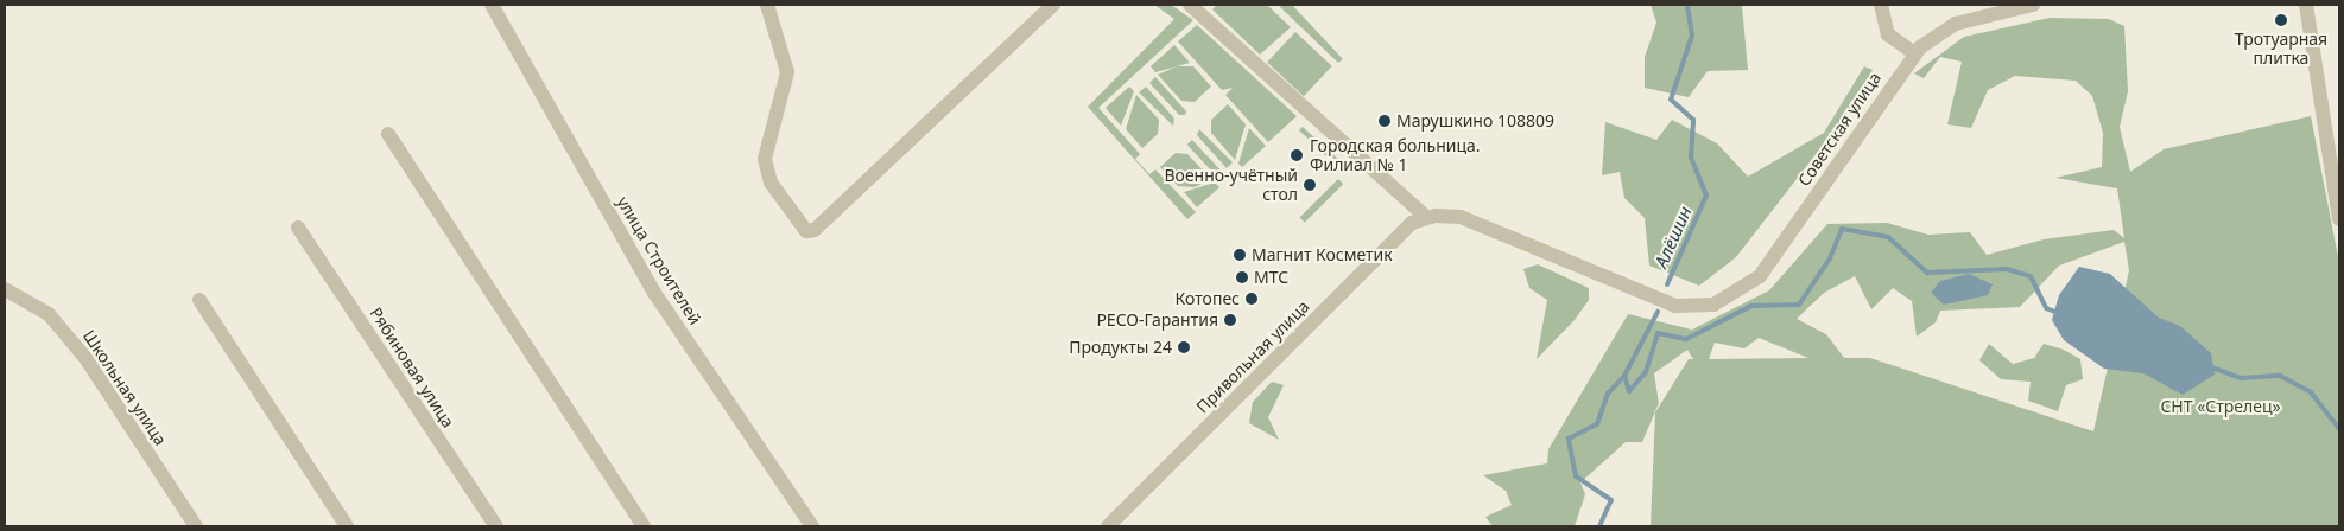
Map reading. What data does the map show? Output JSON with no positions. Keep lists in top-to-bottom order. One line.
{"streets":{"street":["Советская улица","улица Строителей","Привольная улица","Рябиновая улица","Школьная улица"]},"crossings":[["Советская улица","Привольная улица"]],"water":["Алёшин"],"parks":["СНТ «Стрелец»"],"places":["Тротуарная плитка","Марушкино 108809","Городская больница. Филиал № 1","Военно-учётный стол","Магнит Косметик","МТС","Котопес","РЕСО-Гарантия","Продукты 24"]}
